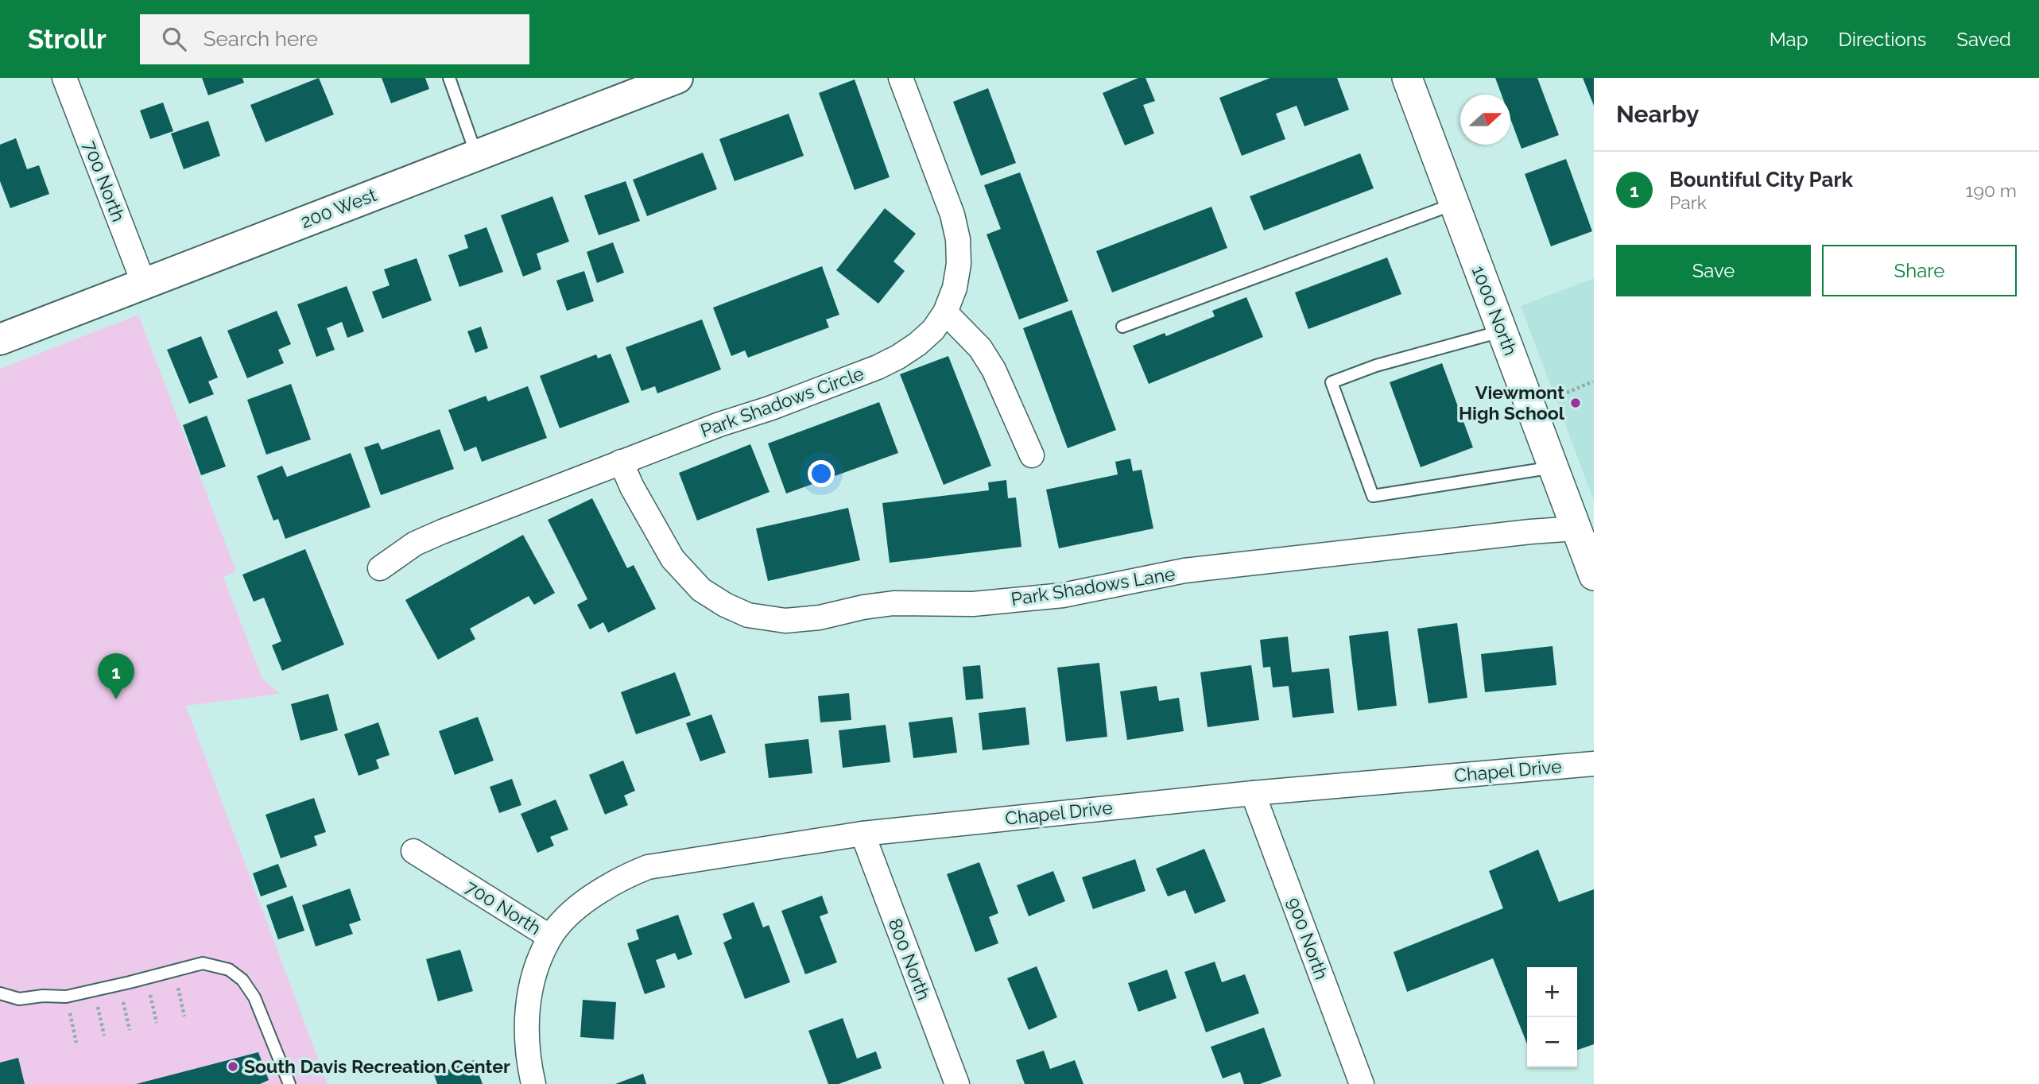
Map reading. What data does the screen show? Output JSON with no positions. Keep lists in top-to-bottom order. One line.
{"streets":{"main road":["200 West"],"street":["700 North","1000 North","Park Shadows Circle","Park Shadows Lane","Chapel Drive","900 North","800 North"]},"crossings":[["700 North","200 West"],["700 North","Chapel Drive"],["1000 North","Park Shadows Lane"],["Park Shadows Circle","Park Shadows Lane"],["Chapel Drive","900 North"],["Chapel Drive","800 North"]],"places":["Viewmont High School","South Davis Recreation Center"],"north":"right","page":{"header":"Strollr","search":"Search here","nav":["Map","Directions","Saved"],"heading":"Nearby","list":[{"mark":"1","name":"Bountiful City Park","note":"Park","value":"190 m"}],"buttons":["Save","Share"],"pins":"1","map_buttons":["+","−"]}}
